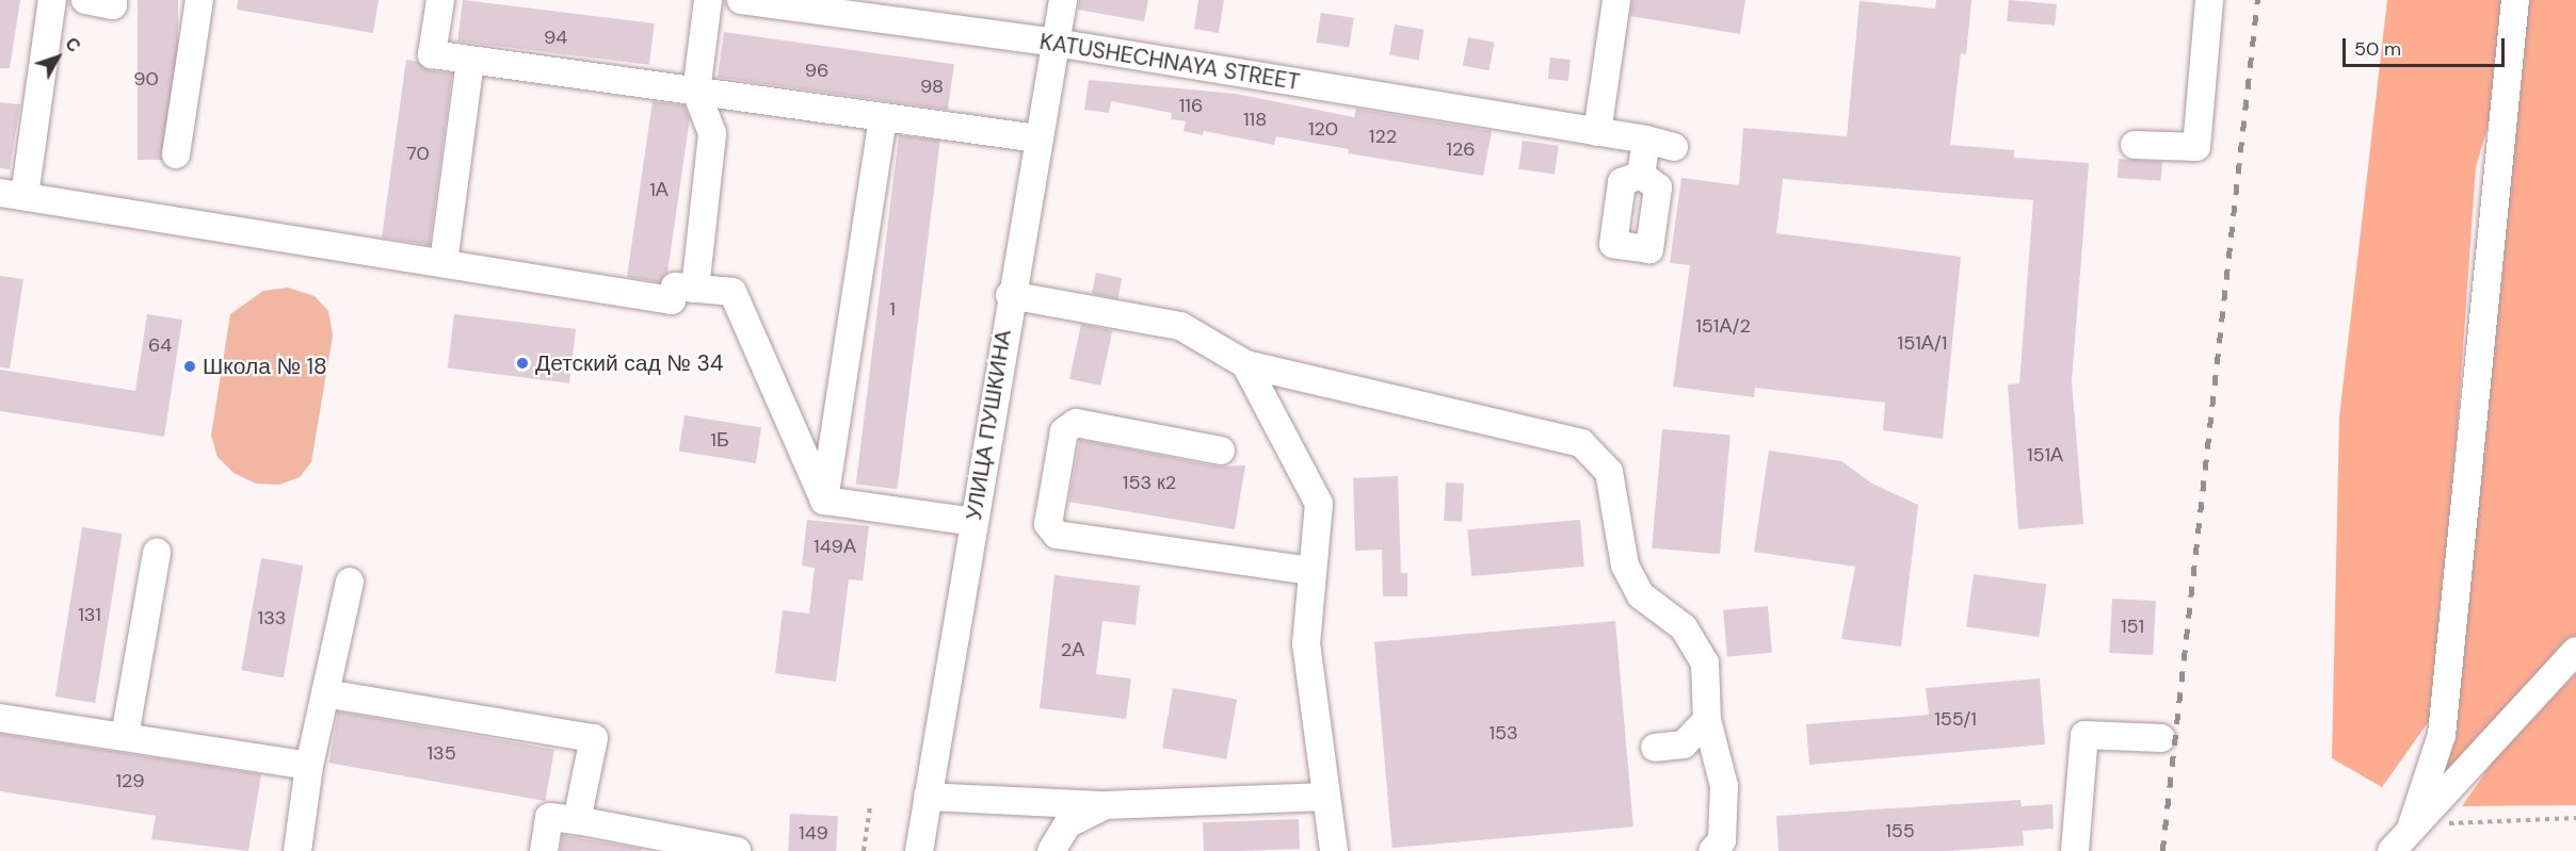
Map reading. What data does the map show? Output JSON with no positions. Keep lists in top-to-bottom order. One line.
{"streets":{"street":["KATUSHECHNAYA STREET","УЛИЦА ПУШКИНА"]},"crossings":[["KATUSHECHNAYA STREET","УЛИЦА ПУШКИНА"]],"places":["Детский сад № 34","Школа № 18"],"house_numbers":["94","96","90","98","116","118","120","122","126","70","1А","1","151А/2","151А/1","64","1Б","151А","153 к2","149А","131","133","151","2А","155/1","153","135","129","155","149"],"scale_bar":"50 m","north":"top right"}
